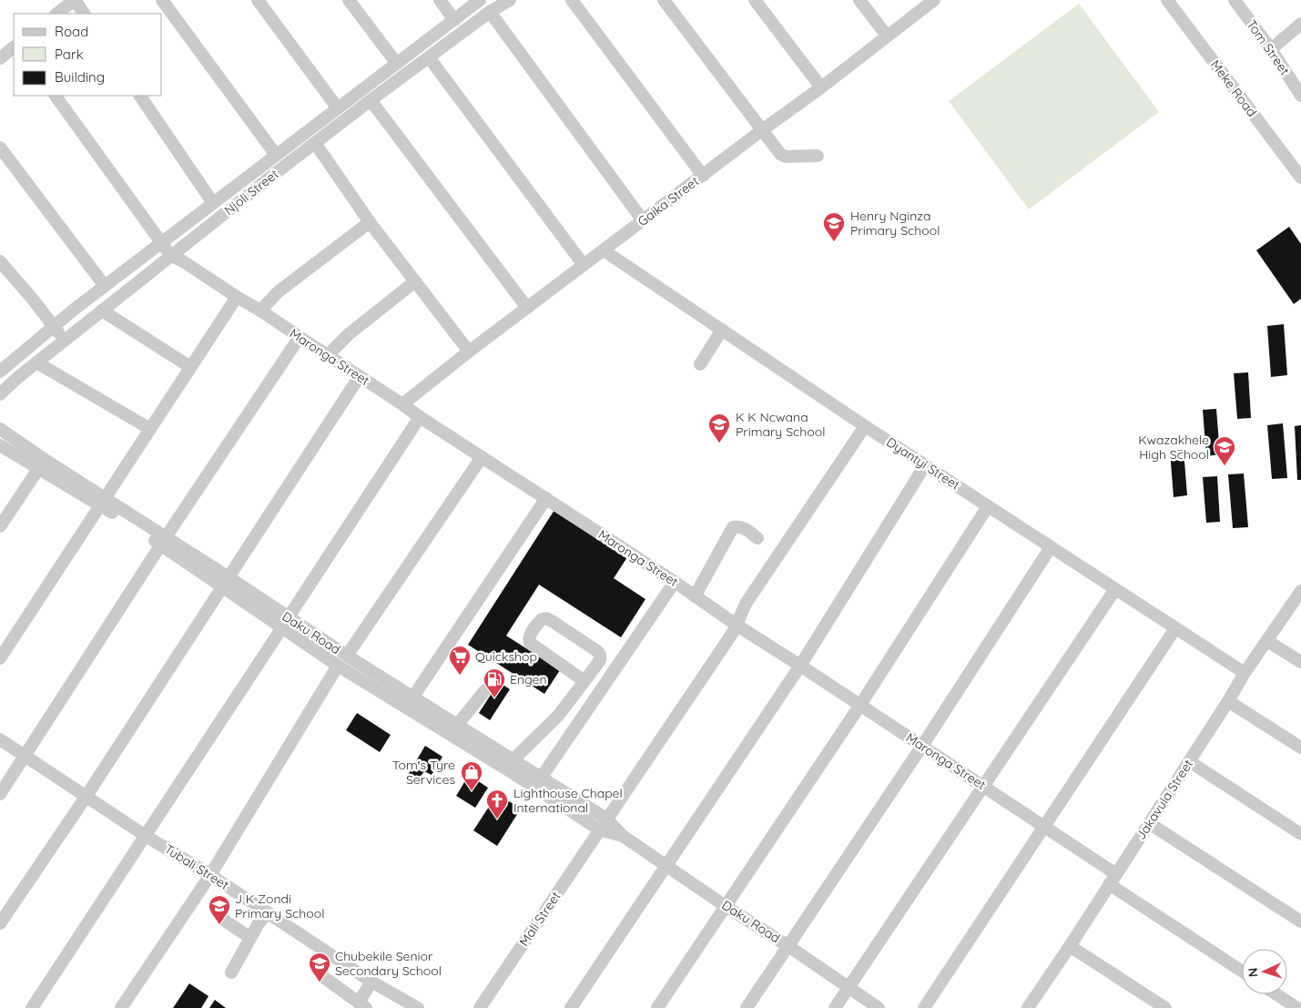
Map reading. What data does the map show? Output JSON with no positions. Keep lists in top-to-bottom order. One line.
{"streets":{"street":["Tom Street","Meke Road","Njoli Street","Gaika Street","Maronga Street","Dyantyi Street","Daku Road","Jakavula Street","Tubali Street","Mali Street"]},"crossings":[["Njoli Street","Maronga Street"],["Gaika Street","Maronga Street"],["Gaika Street","Dyantyi Street"],["Maronga Street","Jakavula Street"],["Maronga Street","Mali Street"],["Dyantyi Street","Jakavula Street"],["Dyantyi Street","Mali Street"],["Daku Road","Mali Street"]],"places":{"school or university":["Henry Nginza Primary School","K K Ncwana Primary School","Kwazakhele High School","J K Zondi Primary School","Chubekile Senior Secondary School"],"supermarket":["Quickshop"],"fuel station":["Engen"],"shop":["Tom's Tyre Services"],"church":["Lighthouse Chapel International"]},"legend":["Road","Park","Building"],"north":"left"}
